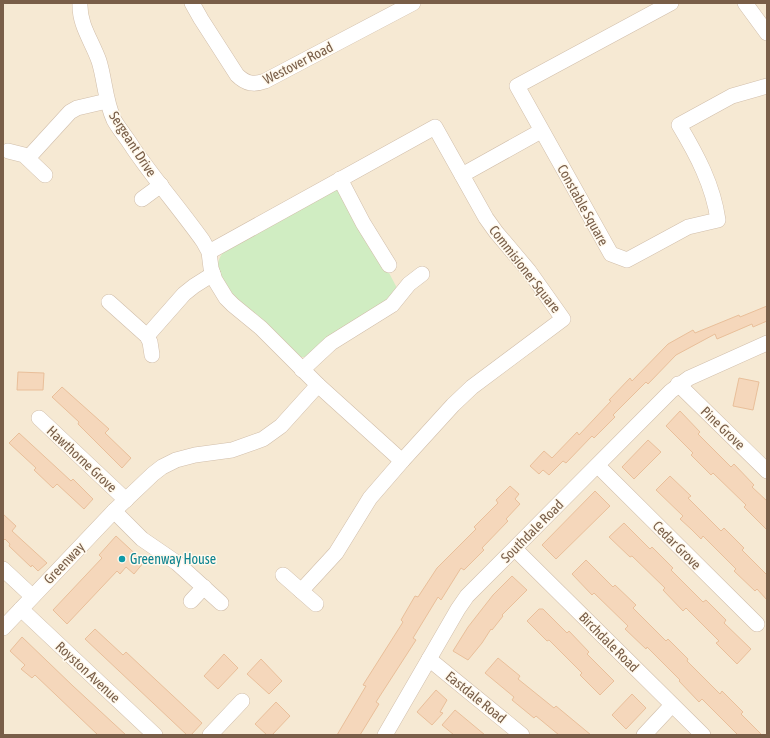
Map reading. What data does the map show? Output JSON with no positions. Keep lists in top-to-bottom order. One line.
{"streets":{"street":["Westover Road","Sergeant Drive","Constable Square","Commisioner Square","Pine Grove","Hawthorne Grove","Southdale Road","Cedar Grove","Greenway","Birchdale Road","Royston Avenue","Eastdale Road"]},"crossings":[["Sergeant Drive","Commisioner Square"],["Pine Grove","Southdale Road"],["Hawthorne Grove","Greenway"],["Southdale Road","Cedar Grove"],["Southdale Road","Birchdale Road"],["Southdale Road","Eastdale Road"],["Greenway","Royston Avenue"]],"places":["Greenway House"]}
